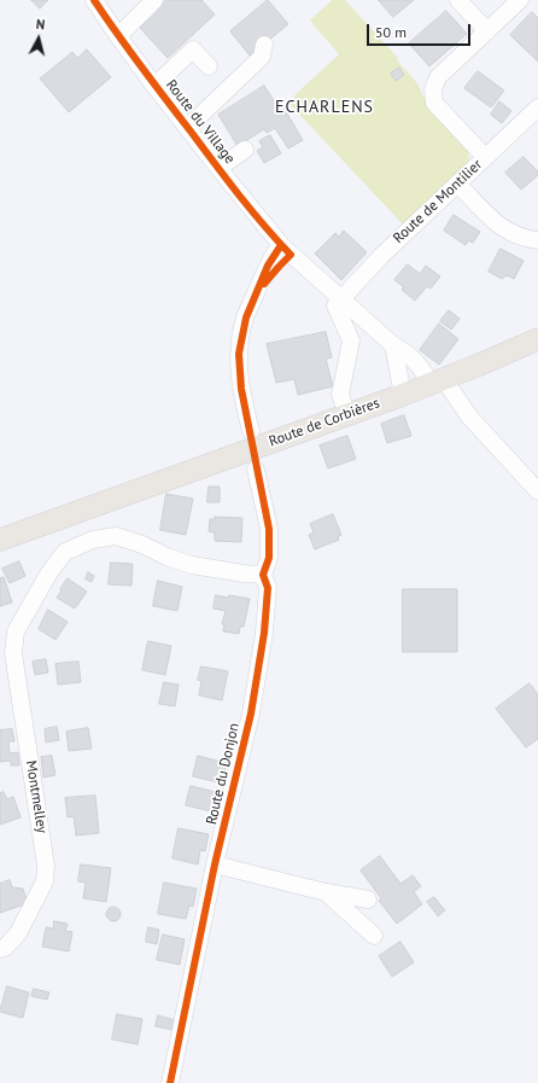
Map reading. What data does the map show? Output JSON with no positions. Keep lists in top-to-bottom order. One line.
{"streets":{"main road":["Route de Corbières"],"street":["Route du Village","Route de Montilier","Route du Donjon","Montmelley"]},"crossings":[["Route du Village","Route de Montilier"],["Route du Village","Route de Corbières"],["Route du Donjon","Montmelley"]],"districts":["ECHARLENS"],"scale_bar":"50 m","north":"top"}
